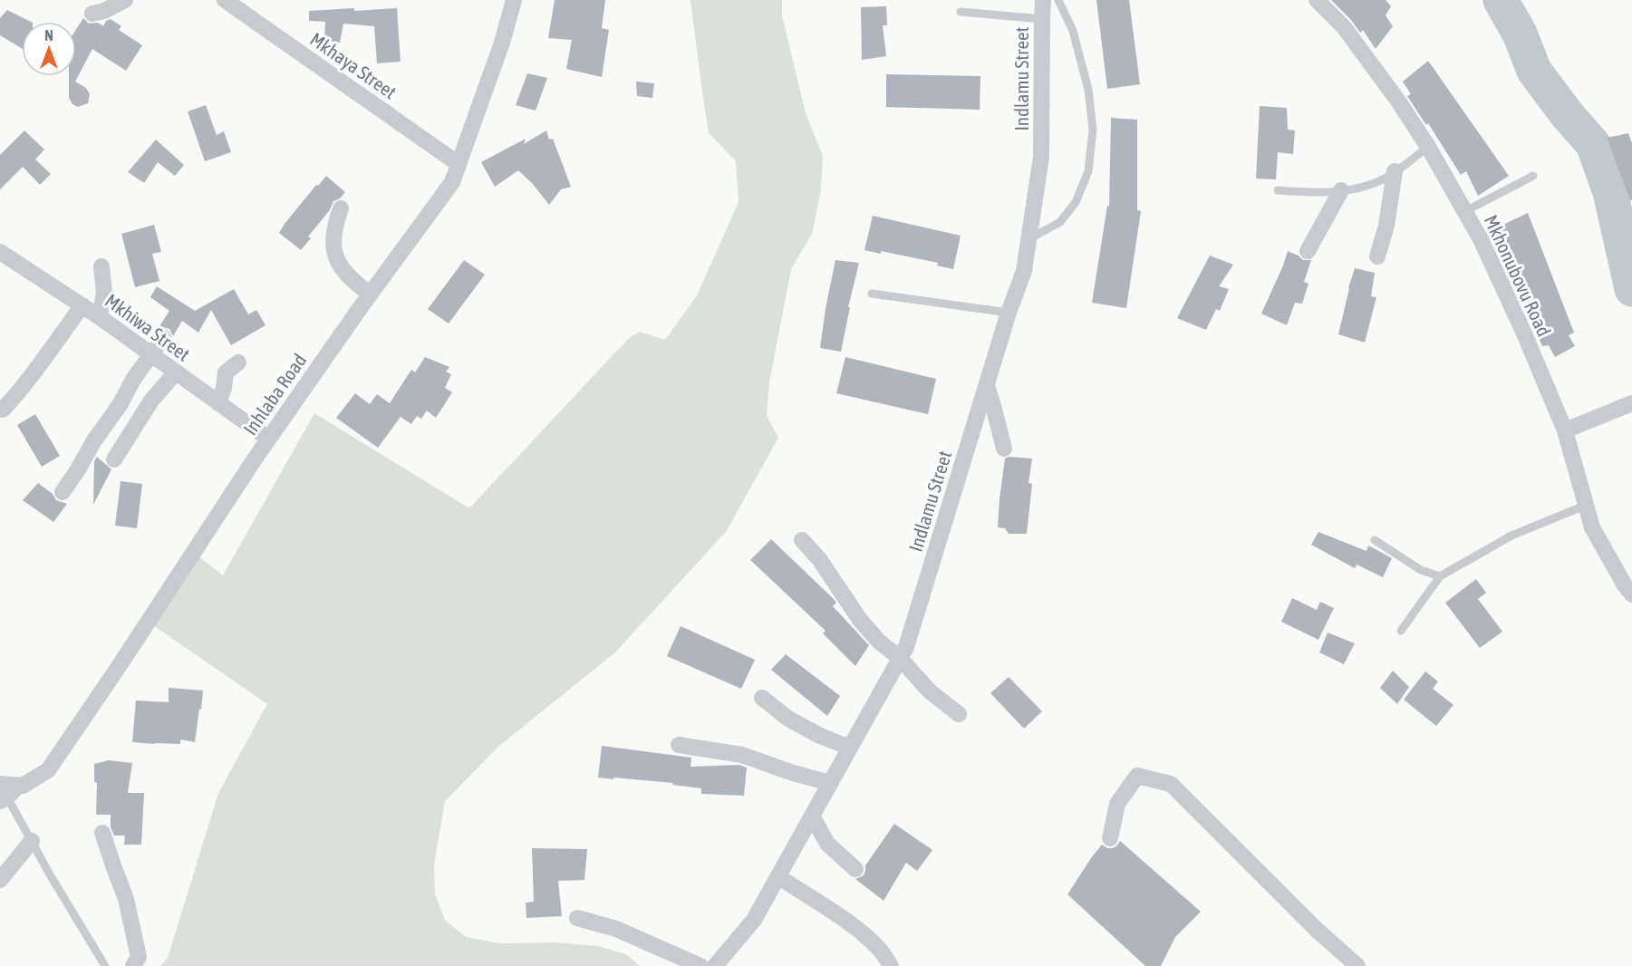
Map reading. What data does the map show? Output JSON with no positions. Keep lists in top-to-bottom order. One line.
{"streets":{"street":["Mkhaya Street","Indlamu Street","Mkhonubovu Road","Mkhiwa Street","Inhlaba Road"]},"crossings":[["Mkhaya Street","Inhlaba Road"],["Mkhiwa Street","Inhlaba Road"]],"north":"top"}
